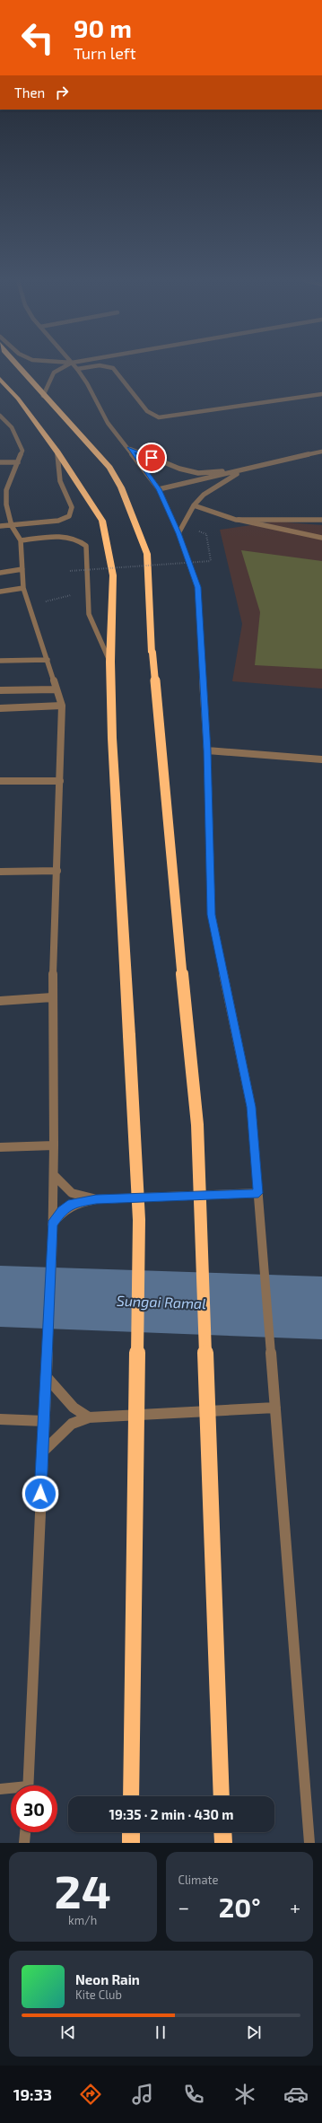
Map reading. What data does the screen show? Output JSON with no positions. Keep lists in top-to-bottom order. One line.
{"water":["Sungai Ramal"],"page":{"turn":["90 m","Turn left"],"then":"Then","limit":"30","trip":"19:35 · 2 min · 430 m","tile":[["24","km/h"],"Climate"],"heat":["−","20°","+"],"song":["Neon Rain","Kite Club"],"tabs":"19:33"}}
